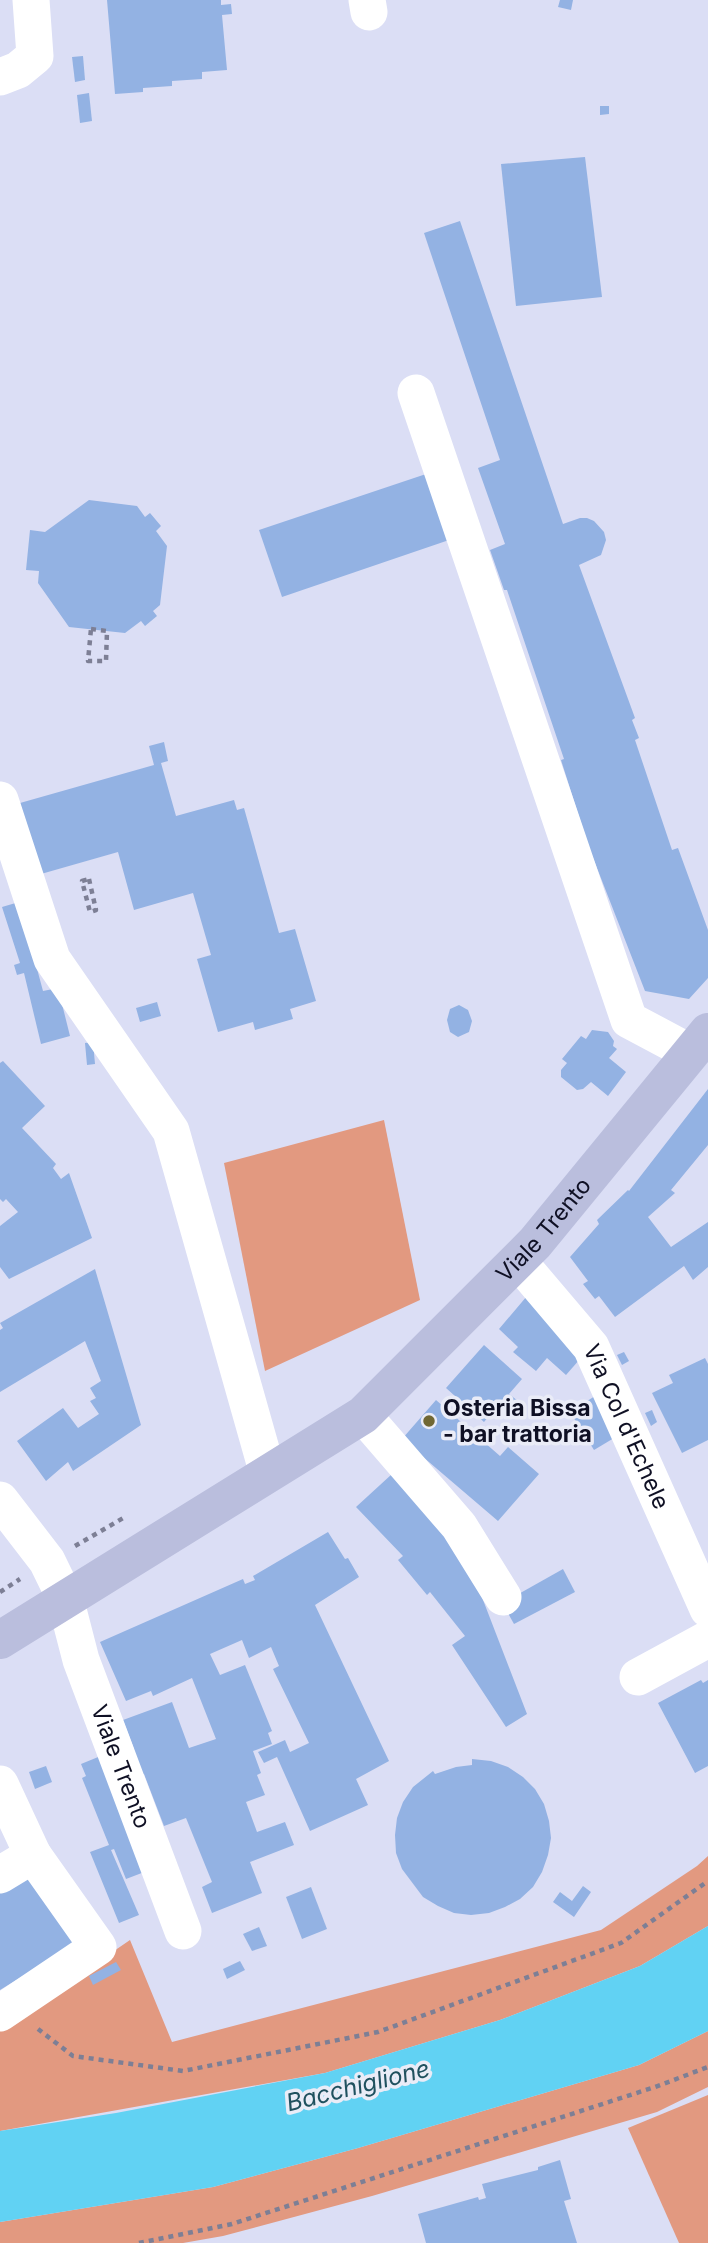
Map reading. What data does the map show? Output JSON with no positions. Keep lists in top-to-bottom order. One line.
{"streets":{"main road":["Viale Trento"],"street":["Via Col d'Echele"]},"crossings":[["Viale Trento","Via Col d'Echele"]],"water":["Bacchiglione"],"places":["Osteria Bissa - bar trattoria"]}
